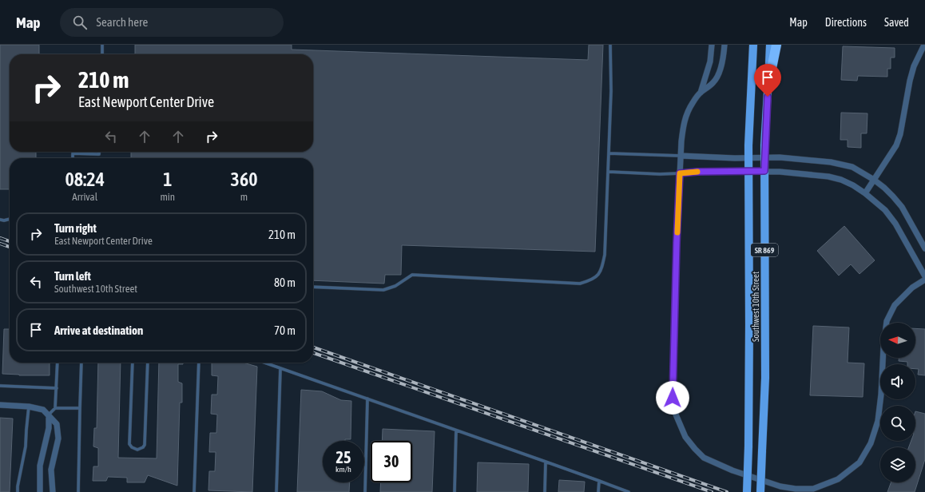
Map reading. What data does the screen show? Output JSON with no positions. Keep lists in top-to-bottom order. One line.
{"streets":{"main road":["SR 869","Southwest 10th Street"]},"north":"left","page":{"header":"Map","search":"Search here","nav":["Map","Directions","Saved"],"turn":["210 m","East Newport Center Drive"],"eta":["08:24","Arrival","1","min","360","m"],"list":[{"name":"Turn right","note":"East Newport Center Drive","value":"210 m"},{"name":"Turn left","note":"Southwest 10th Street","value":"80 m"},{"name":"Arrive at destination","value":"70 m"}],"speed":"25 km/h","limit":"30"}}
